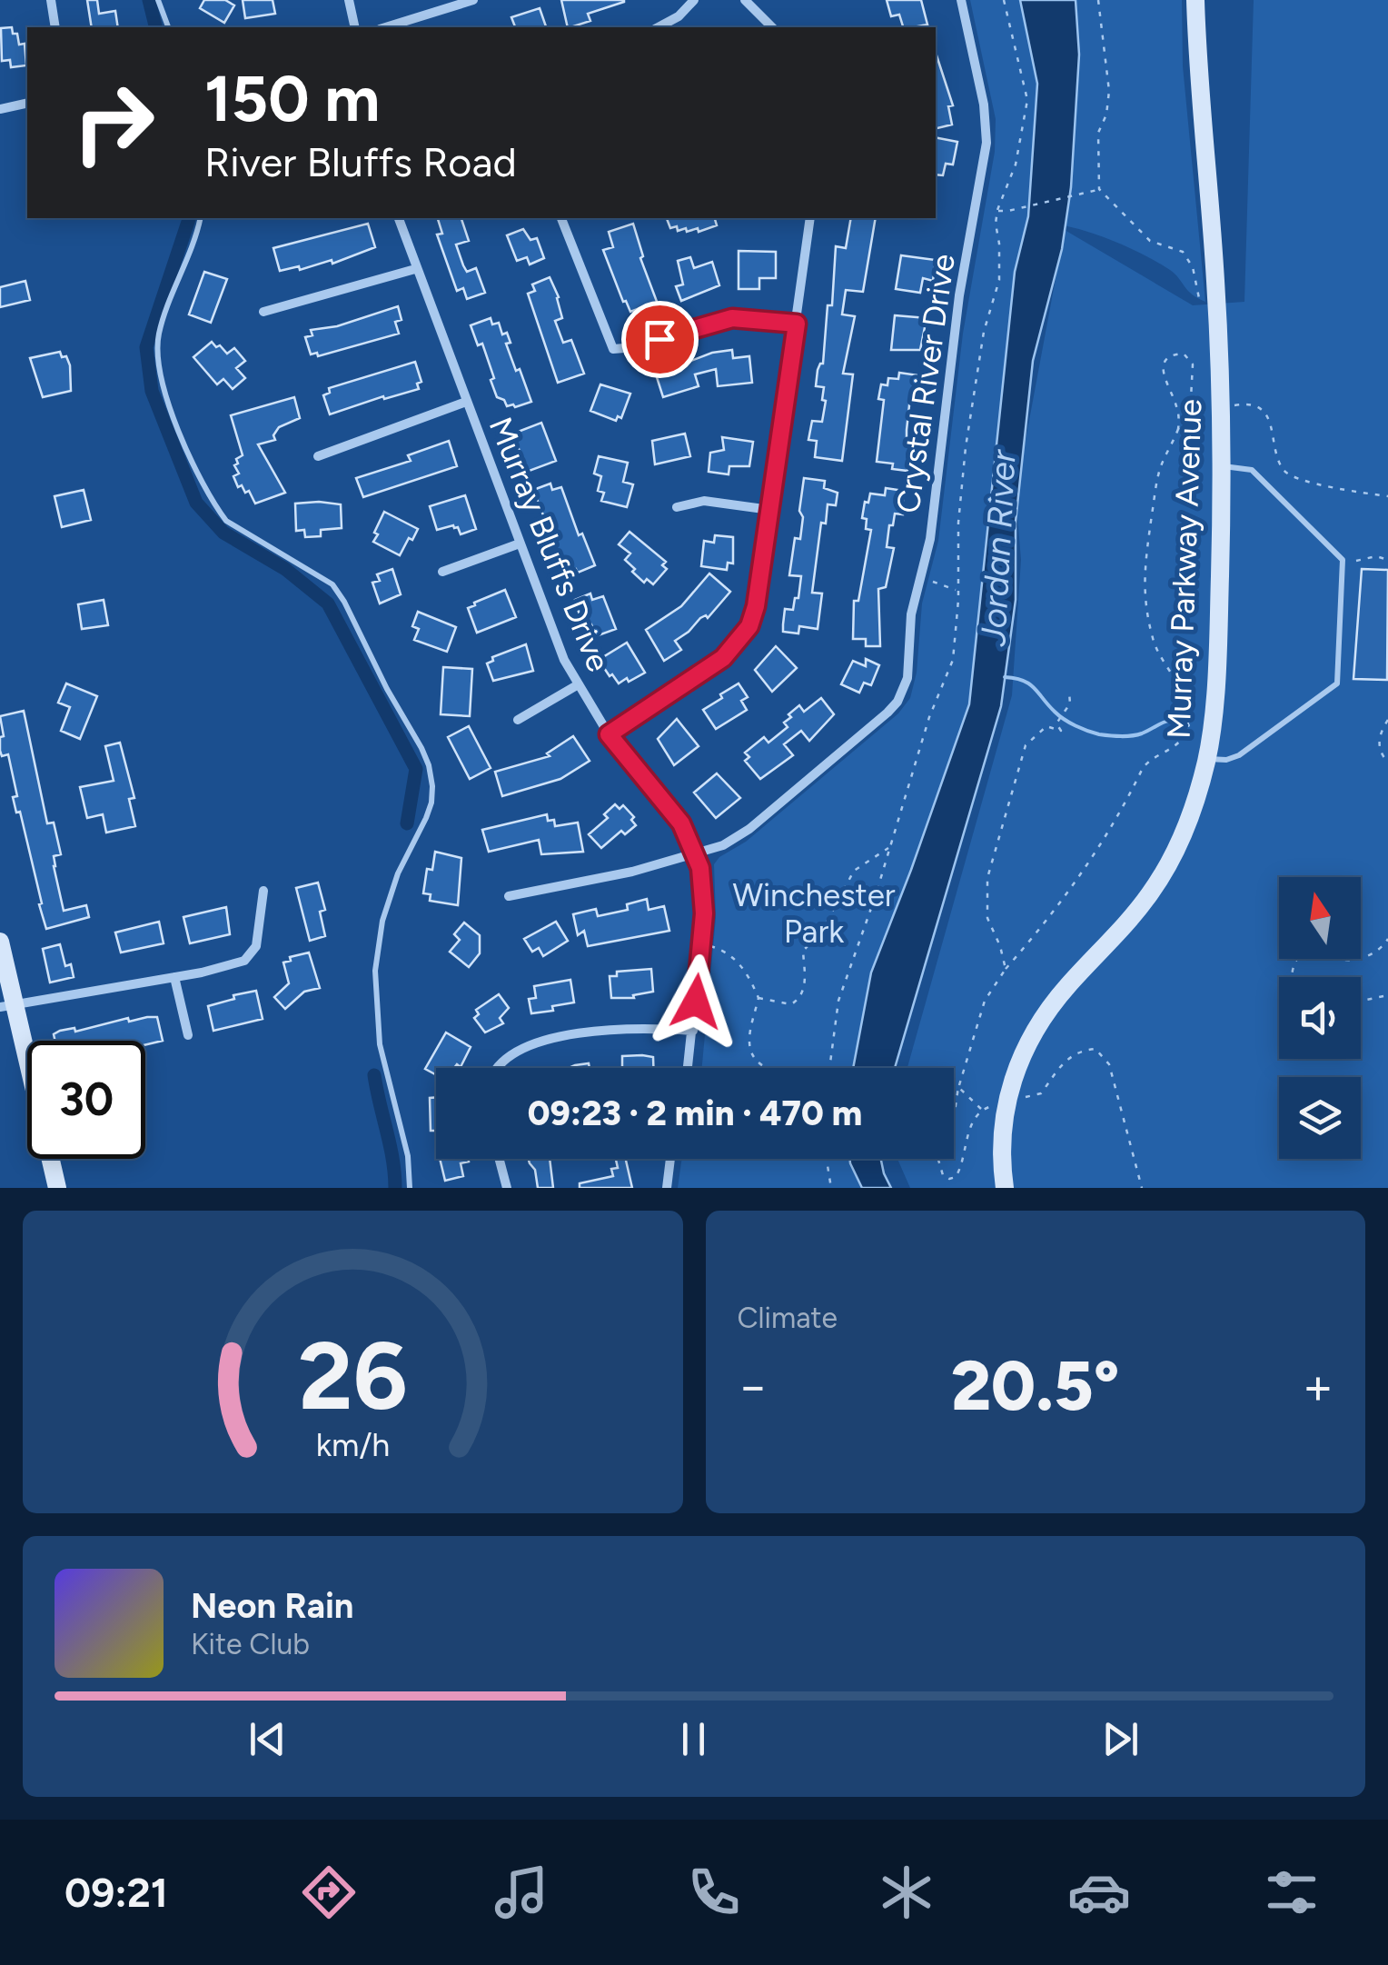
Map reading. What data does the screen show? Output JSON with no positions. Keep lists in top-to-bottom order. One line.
{"streets":{"street":["Crystal River Drive","Murray Bluffs Drive","Murray Parkway Avenue"]},"crossings":[["Crystal River Drive","Murray Bluffs Drive"]],"water":["Jordan River"],"parks":["Winchester Park"],"north":"top","page":{"turn":["150 m","River Bluffs Road"],"limit":"30","trip":"09:23 · 2 min · 470 m","tile":"Climate","heat":["−","20.5°","+"],"song":["Neon Rain","Kite Club"],"tabs":"09:21","gauge":["26","km/h"]}}
